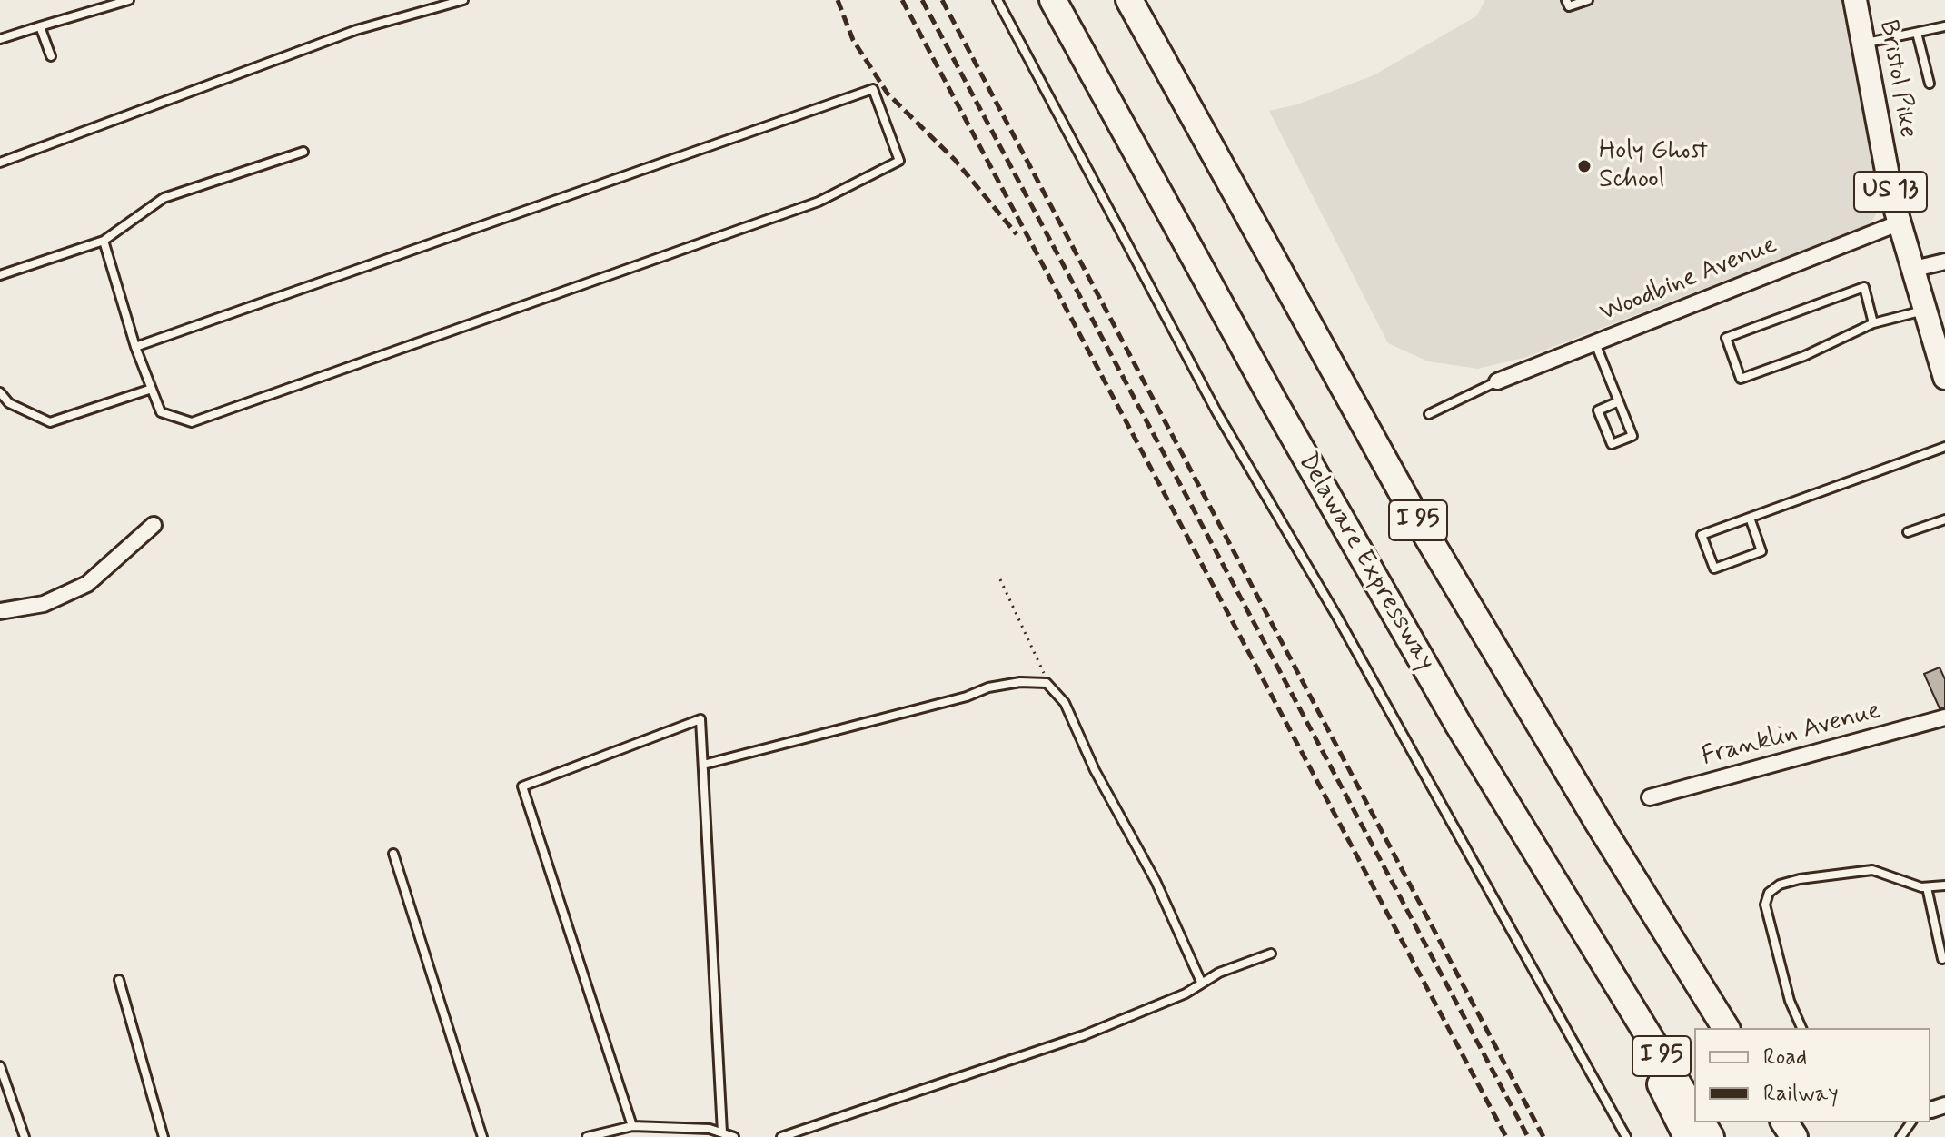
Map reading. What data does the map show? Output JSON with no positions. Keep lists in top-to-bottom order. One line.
{"streets":{"highway":["I 95","Delaware Expressway"],"main road":["Bristol Pike","US 13"],"street":["Woodbine Avenue","Franklin Avenue"]},"crossings":[["Bristol Pike","Woodbine Avenue"]],"places":["Holy Ghost School"],"legend":["Road","Railway"]}
